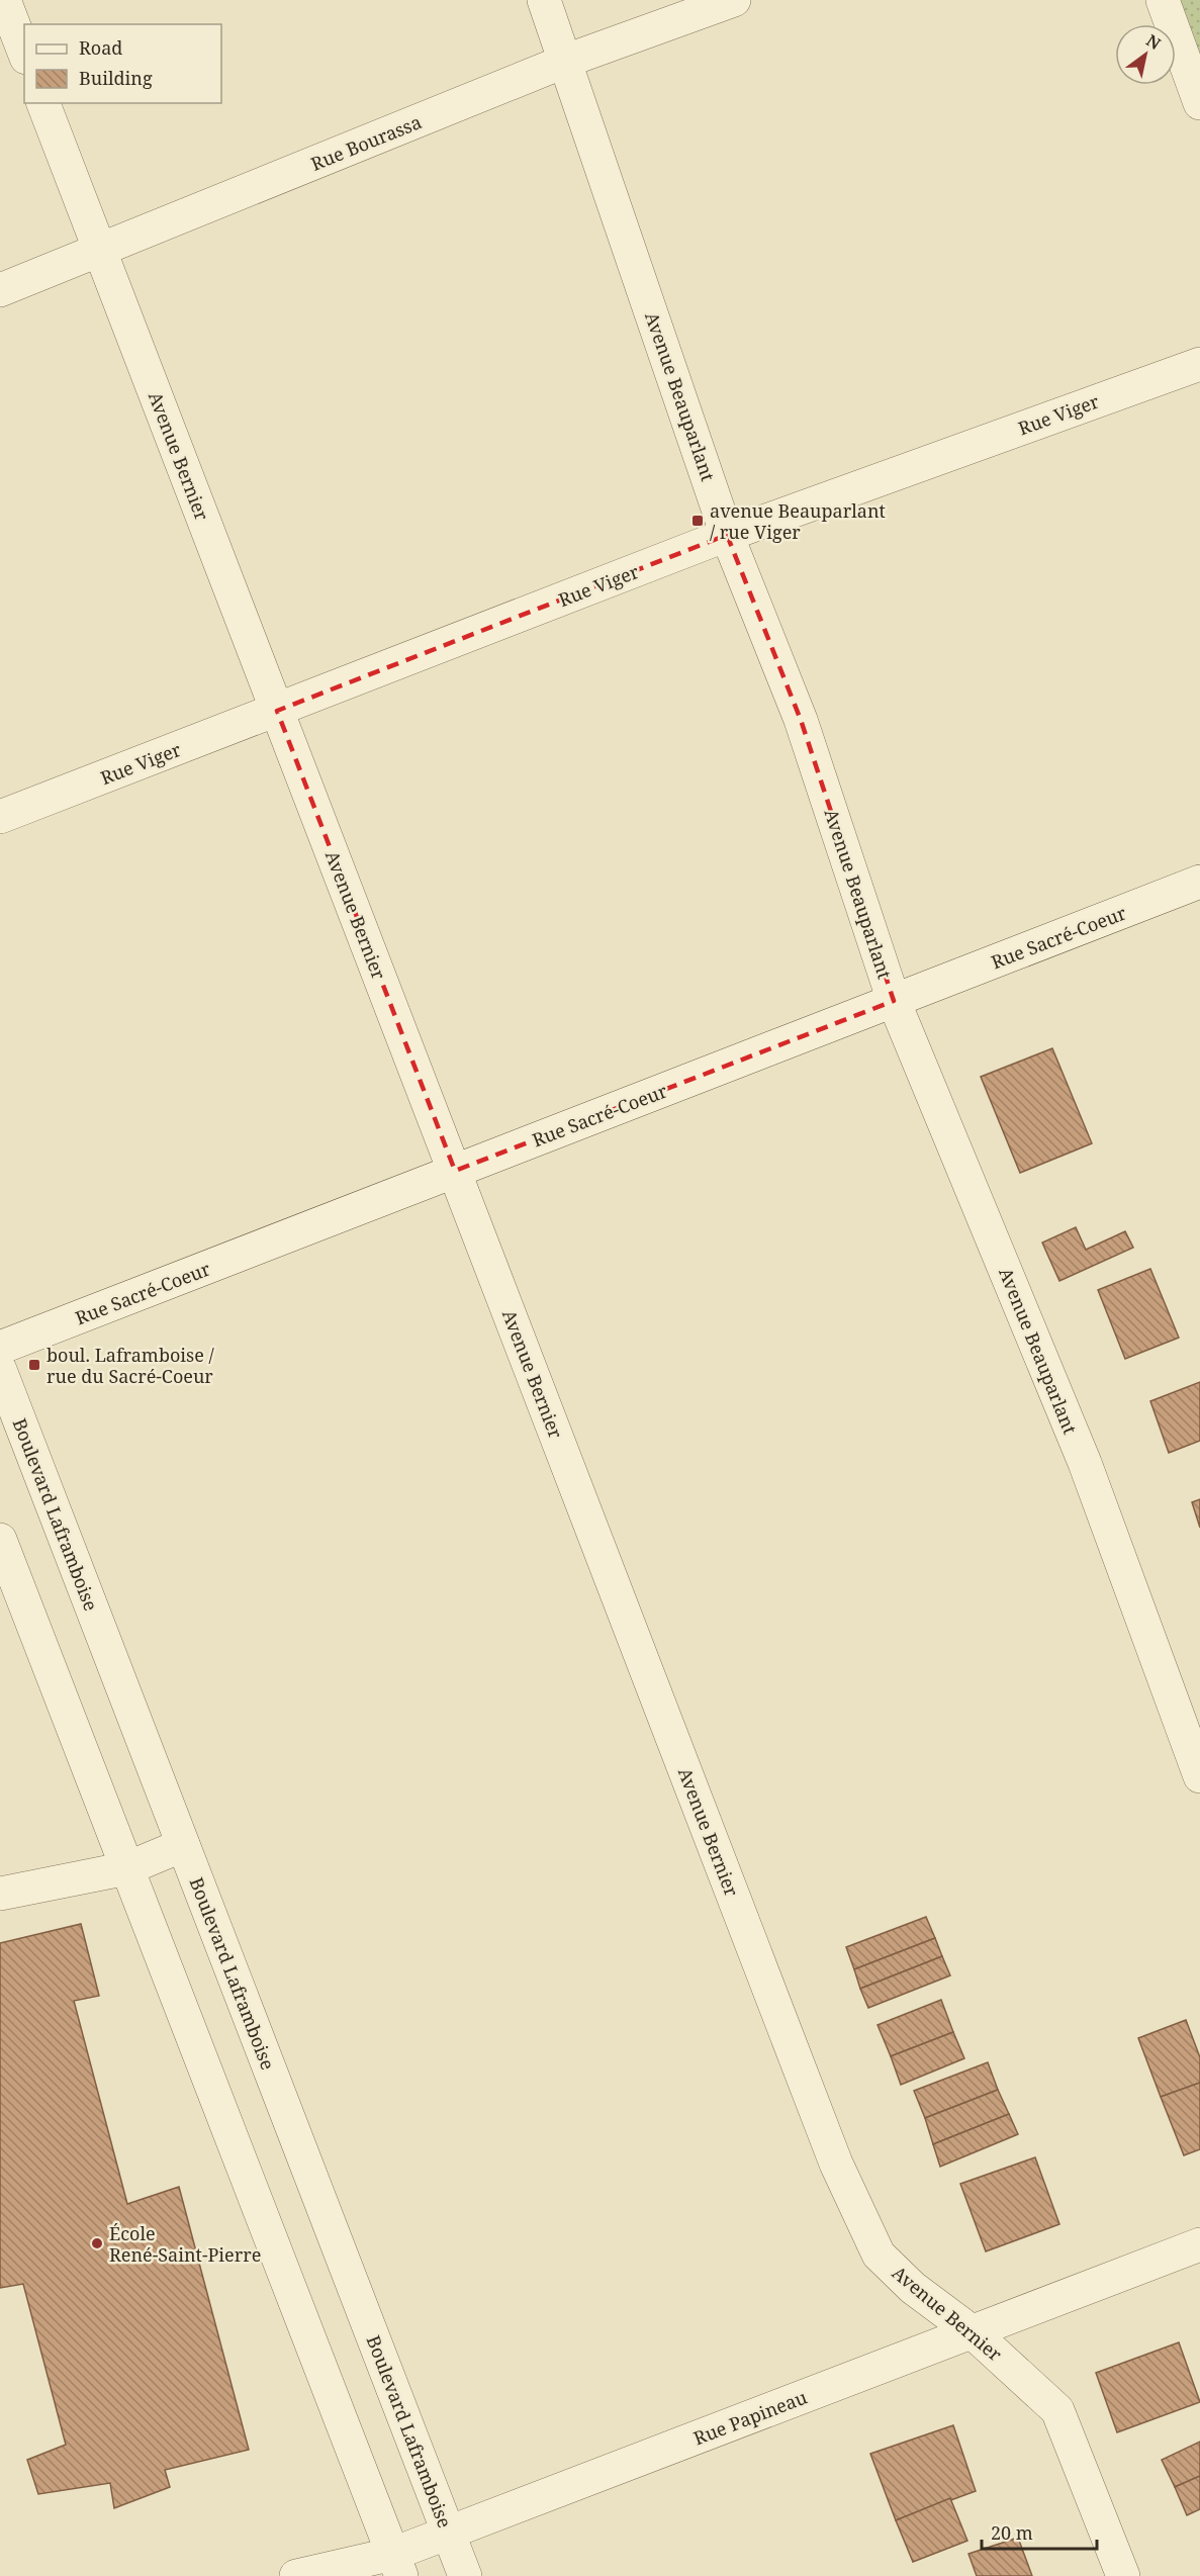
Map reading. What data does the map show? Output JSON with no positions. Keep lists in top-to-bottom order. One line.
{"streets":{"street":["Rue Bourassa","Avenue Beauparlant","Rue Viger","Avenue Bernier","Rue Sacré-Coeur","Boulevard Laframboise","Rue Papineau"]},"crossings":[["Rue Bourassa","Avenue Beauparlant"],["Rue Bourassa","Avenue Bernier"],["Avenue Beauparlant","Rue Viger"],["Avenue Beauparlant","Rue Sacré-Coeur"],["Rue Viger","Avenue Bernier"],["Avenue Bernier","Rue Sacré-Coeur"],["Avenue Bernier","Rue Papineau"],["Boulevard Laframboise","Rue Papineau"]],"places":{"transit":["avenue Beauparlant / rue Viger","boul. Laframboise / rue du Sacré-Coeur"],"other":["École René-Saint-Pierre"]},"legend":["Road","Building"],"scale_bar":"20 m","north":"top right"}
